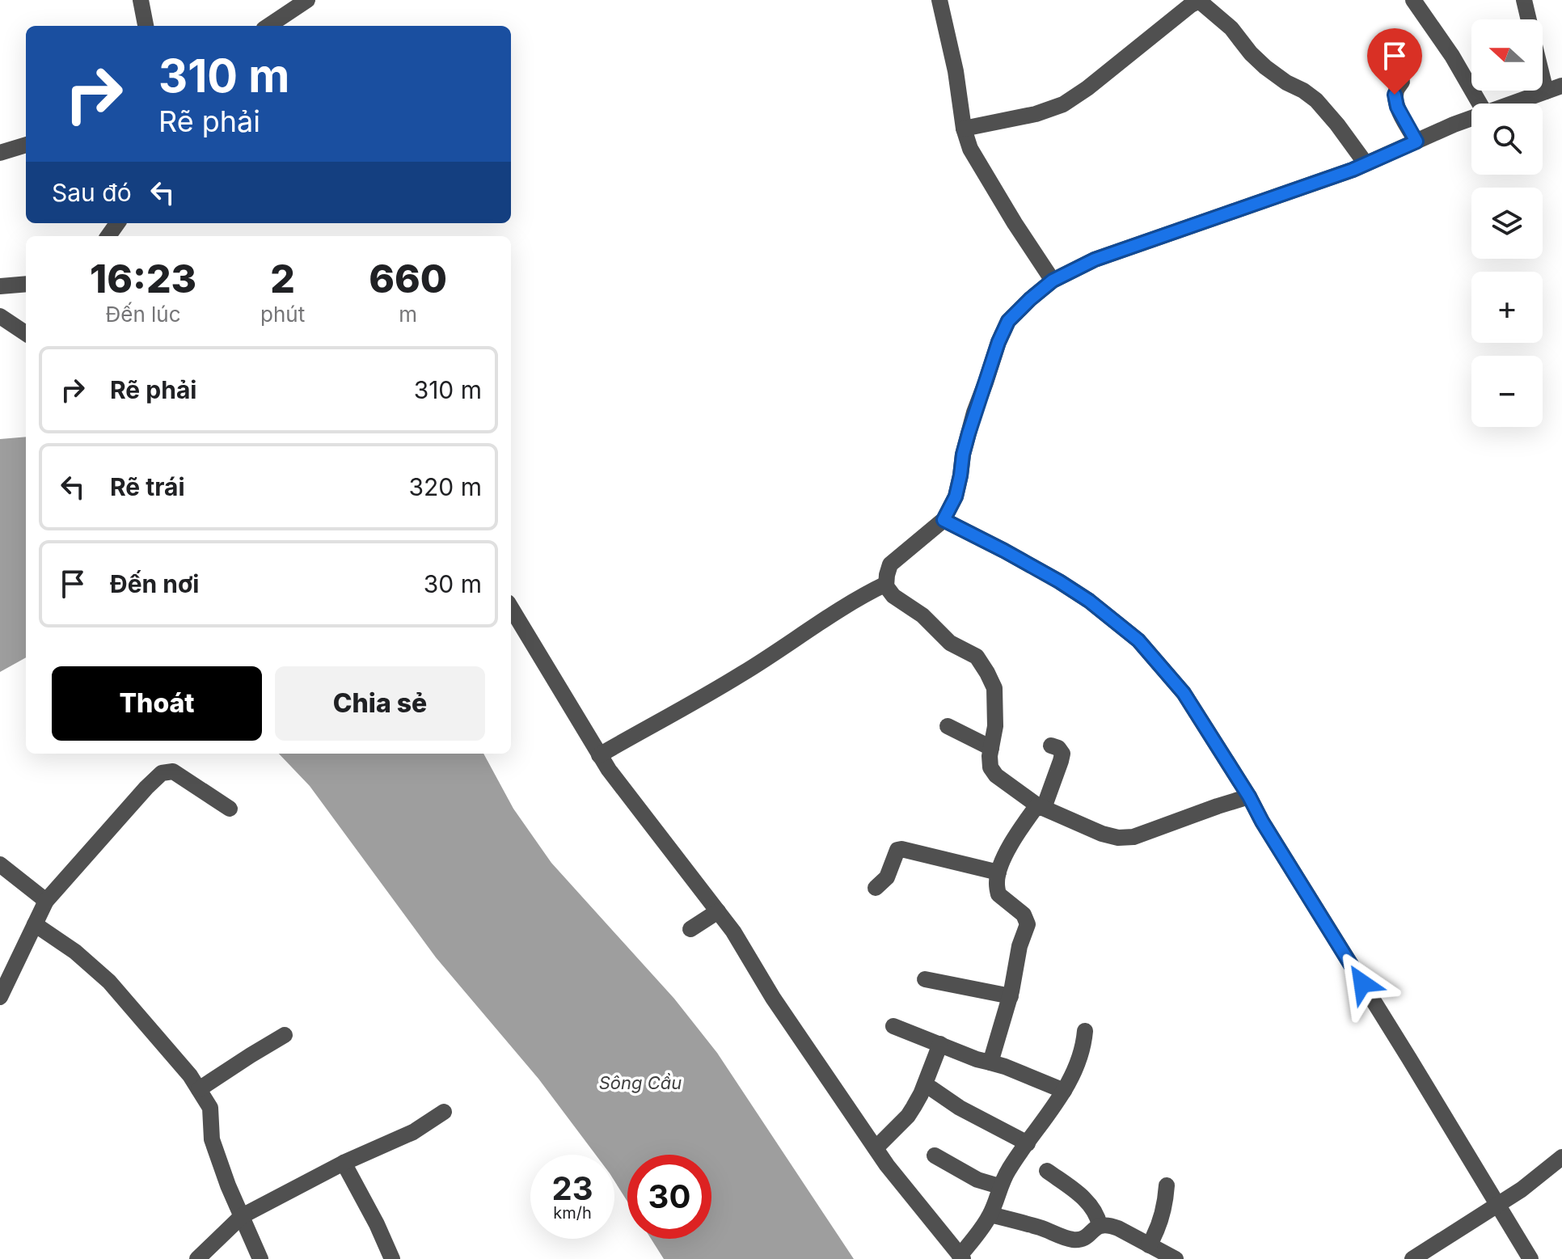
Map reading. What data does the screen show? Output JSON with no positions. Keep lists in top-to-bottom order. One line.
{"water":["Sông Cầu"],"north":"left","page":{"map_buttons":["+","−"],"turn":["310 m","Rẽ phải"],"then":"Sau đó","eta":["16:23","Đến lúc","2","phút","660","m"],"list":[{"name":"Rẽ phải","value":"310 m"},{"name":"Rẽ trái","value":"320 m"},{"name":"Đến nơi","value":"30 m"}],"buttons":["Thoát","Chia sẻ"],"speed":"23 km/h","limit":"30"}}
